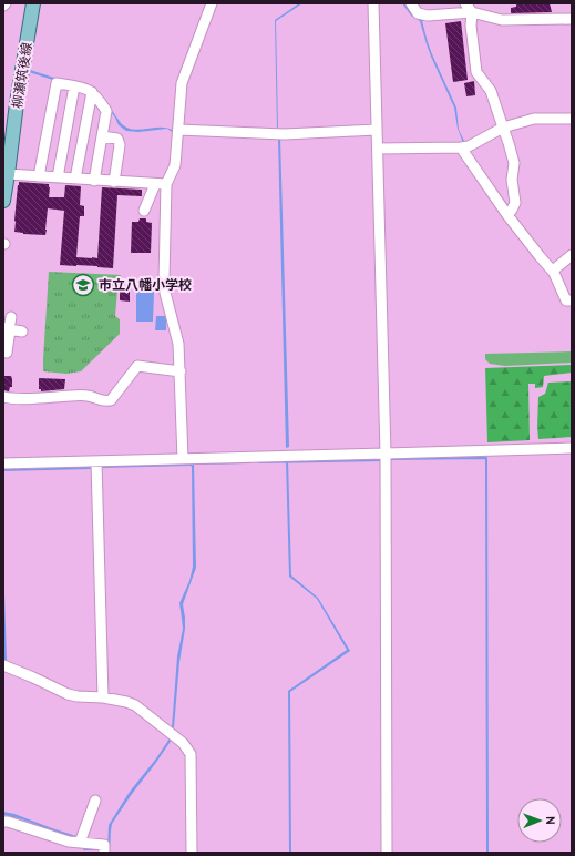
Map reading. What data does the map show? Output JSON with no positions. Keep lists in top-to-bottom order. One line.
{"streets":{"main road":["柳瀬筑後線"]},"places":{"school or university":["市立八幡小学校"]},"north":"right"}
